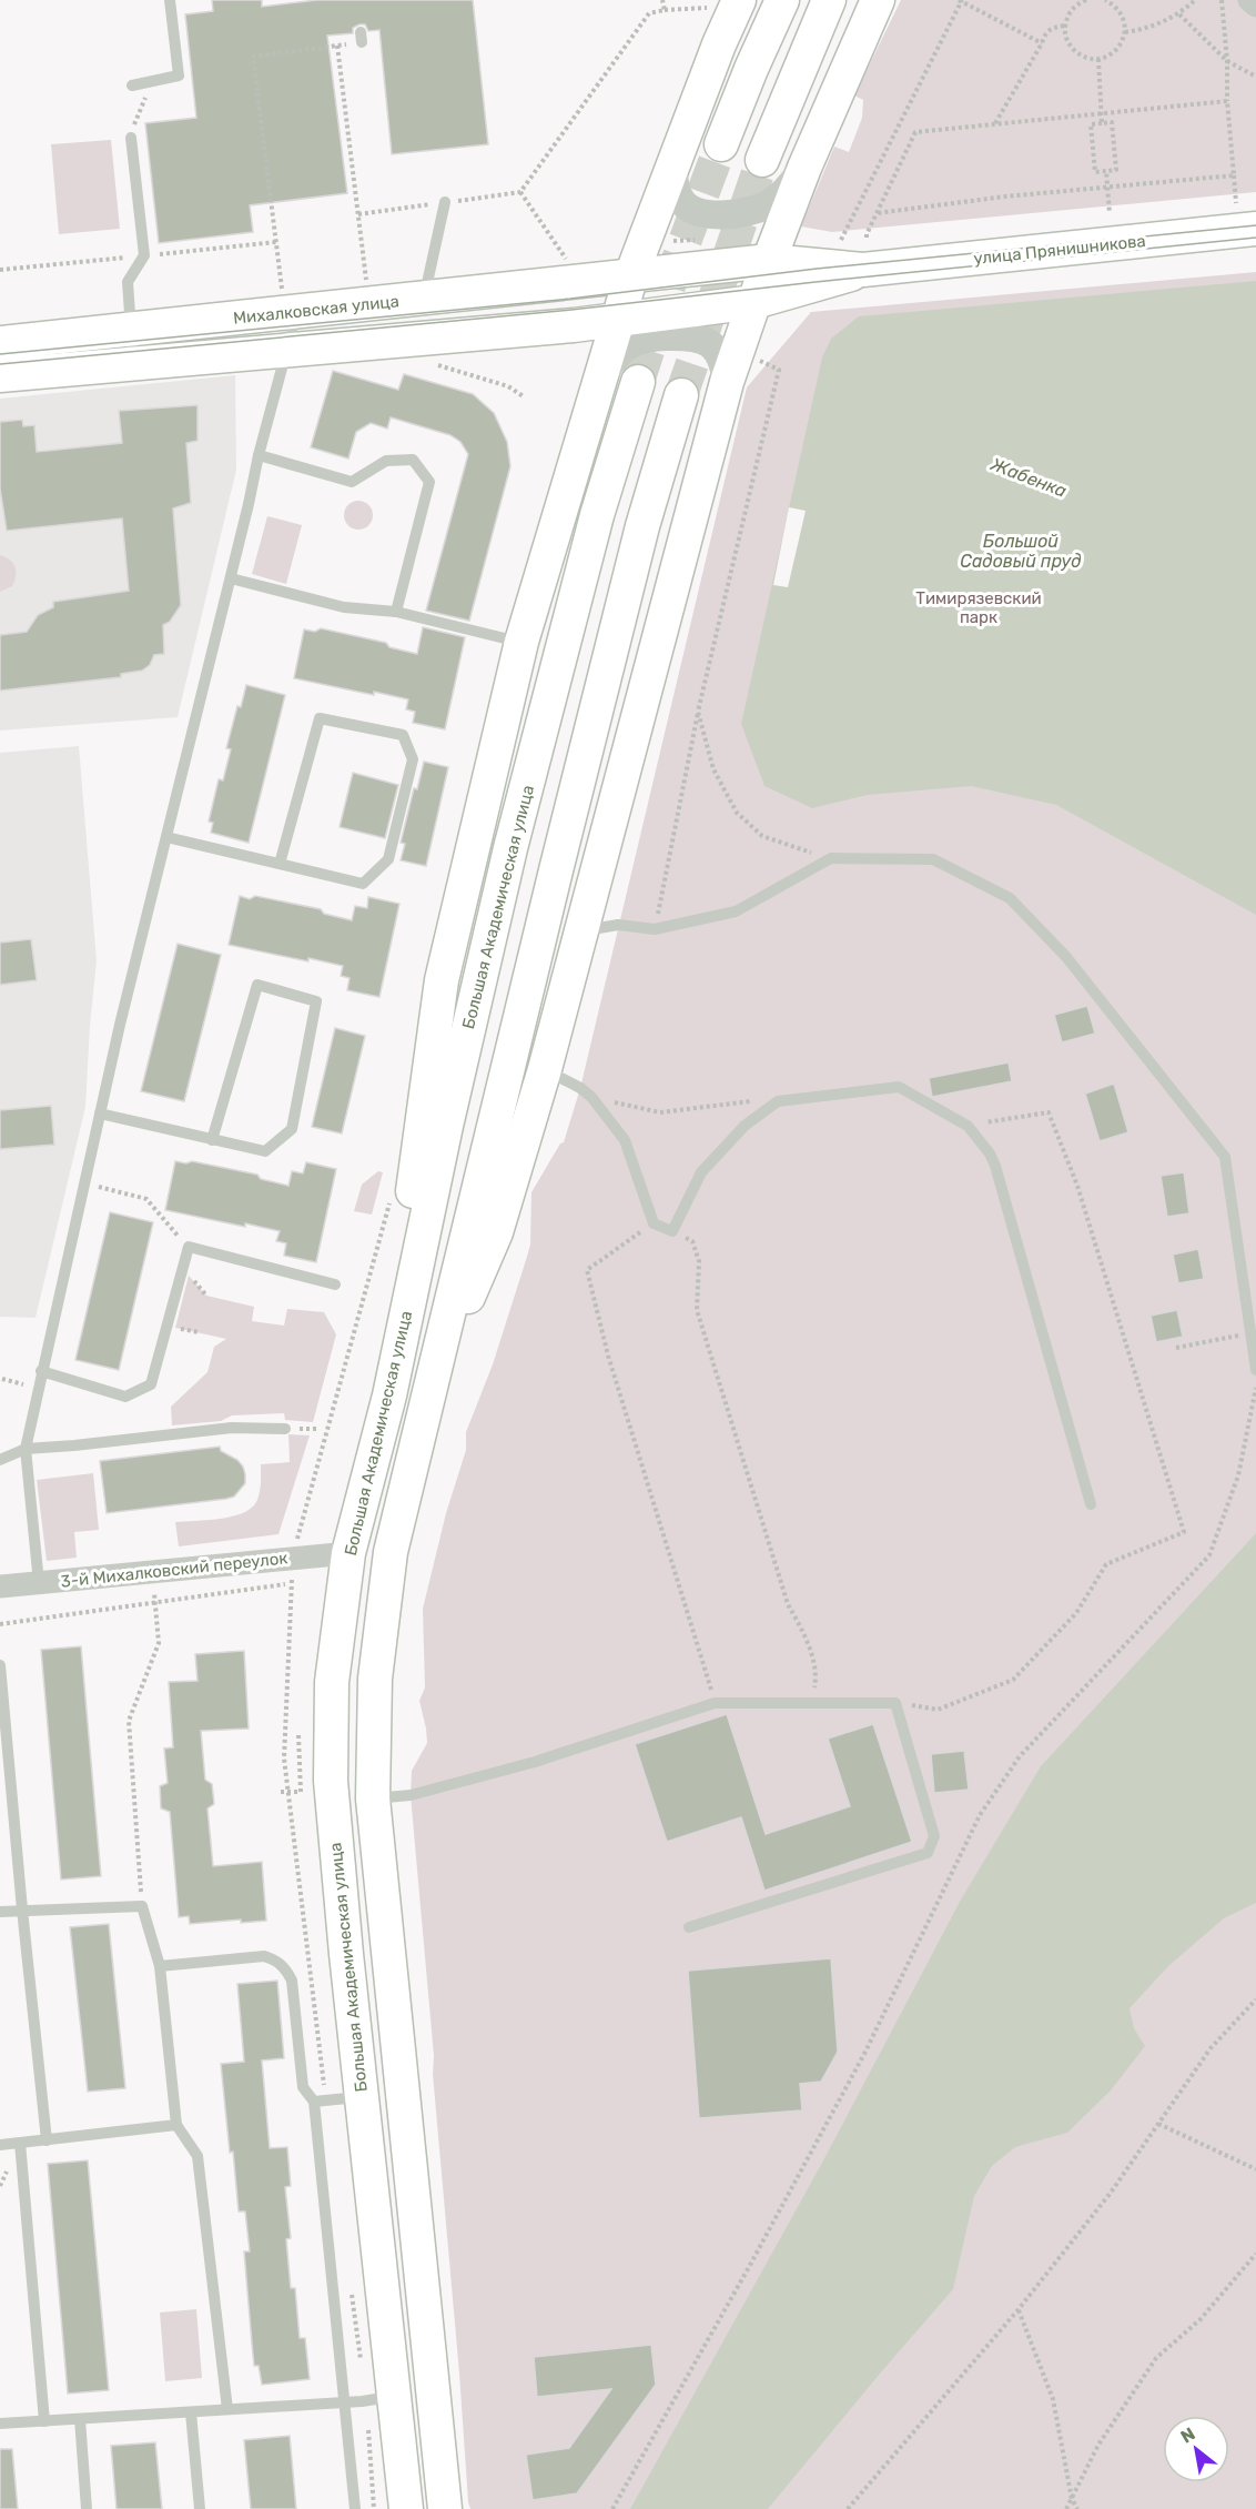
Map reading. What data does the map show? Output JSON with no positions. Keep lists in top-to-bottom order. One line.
{"streets":{"main road":["улица Прянишникова","Михалковская улица","Большая Академическая улица"],"street":["3-й Михалковский переулок"]},"crossings":[["улица Прянишникова","Михалковская улица"],["Большая Академическая улица","3-й Михалковский переулок"]],"water":["Жабенка","Большой Садовый пруд"],"parks":["Тимирязевский парк"],"north":"top left"}
